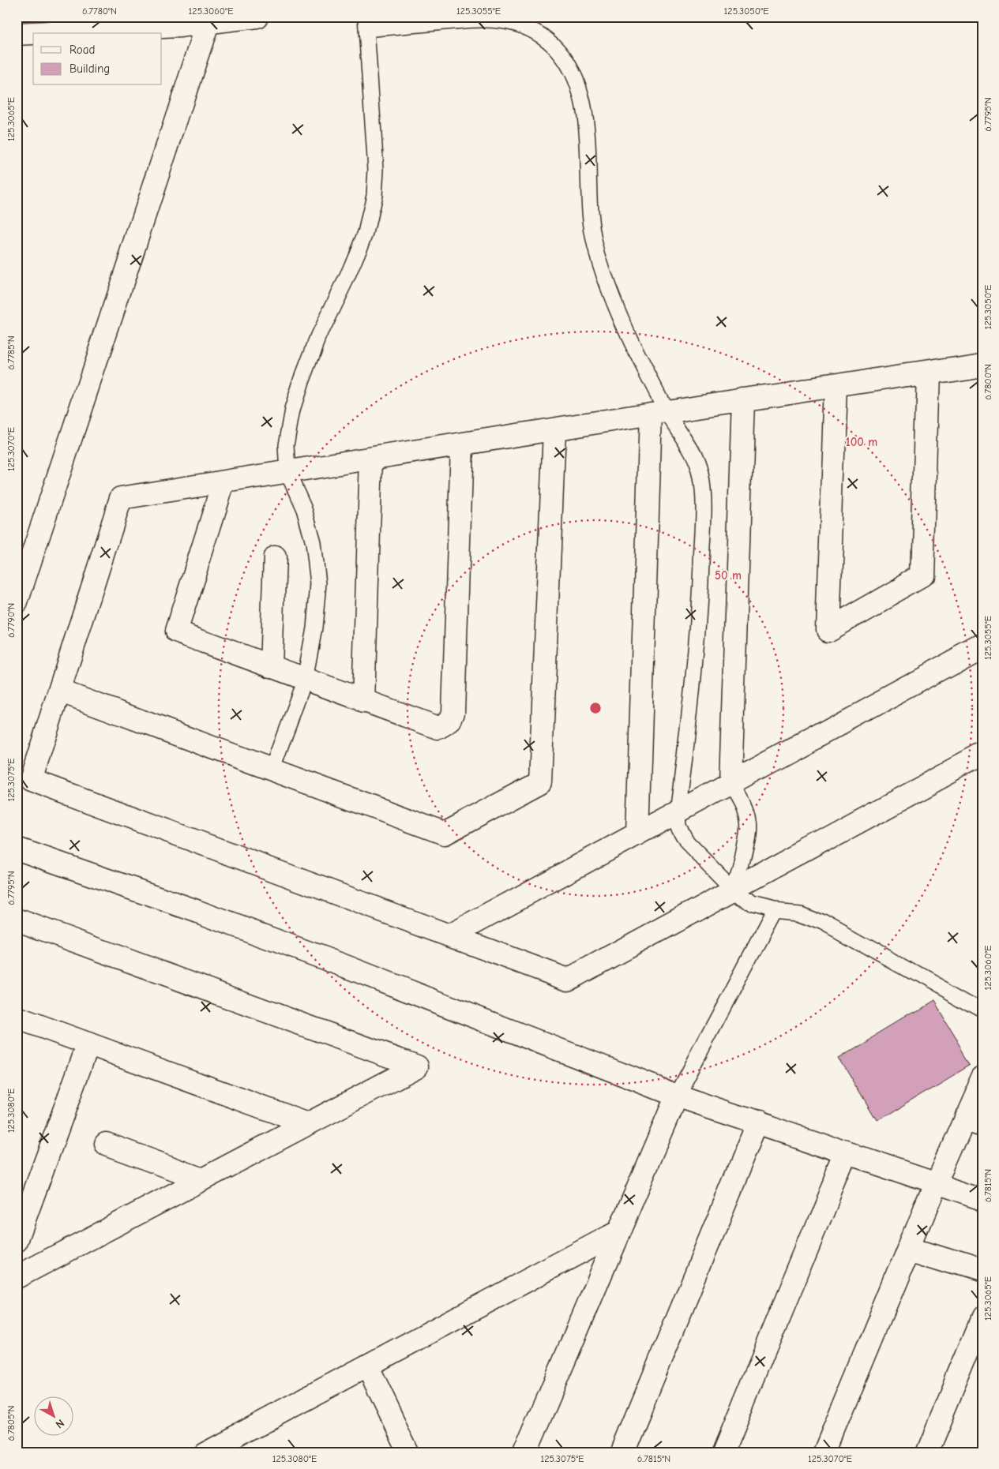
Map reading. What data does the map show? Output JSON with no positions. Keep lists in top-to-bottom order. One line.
{"legend":["Road","Building"],"north":"bottom right","coordinates":["6.7780°N","125.3060°E","125.3055°E","125.3050°E","6.7795°N","125.3065°E","6.7785°N","6.7800°N","125.3070°E","6.7790°N","125.3075°E","125.3080°E","6.7815°N","6.7805°N"],"rings":["100 m","50 m"]}
